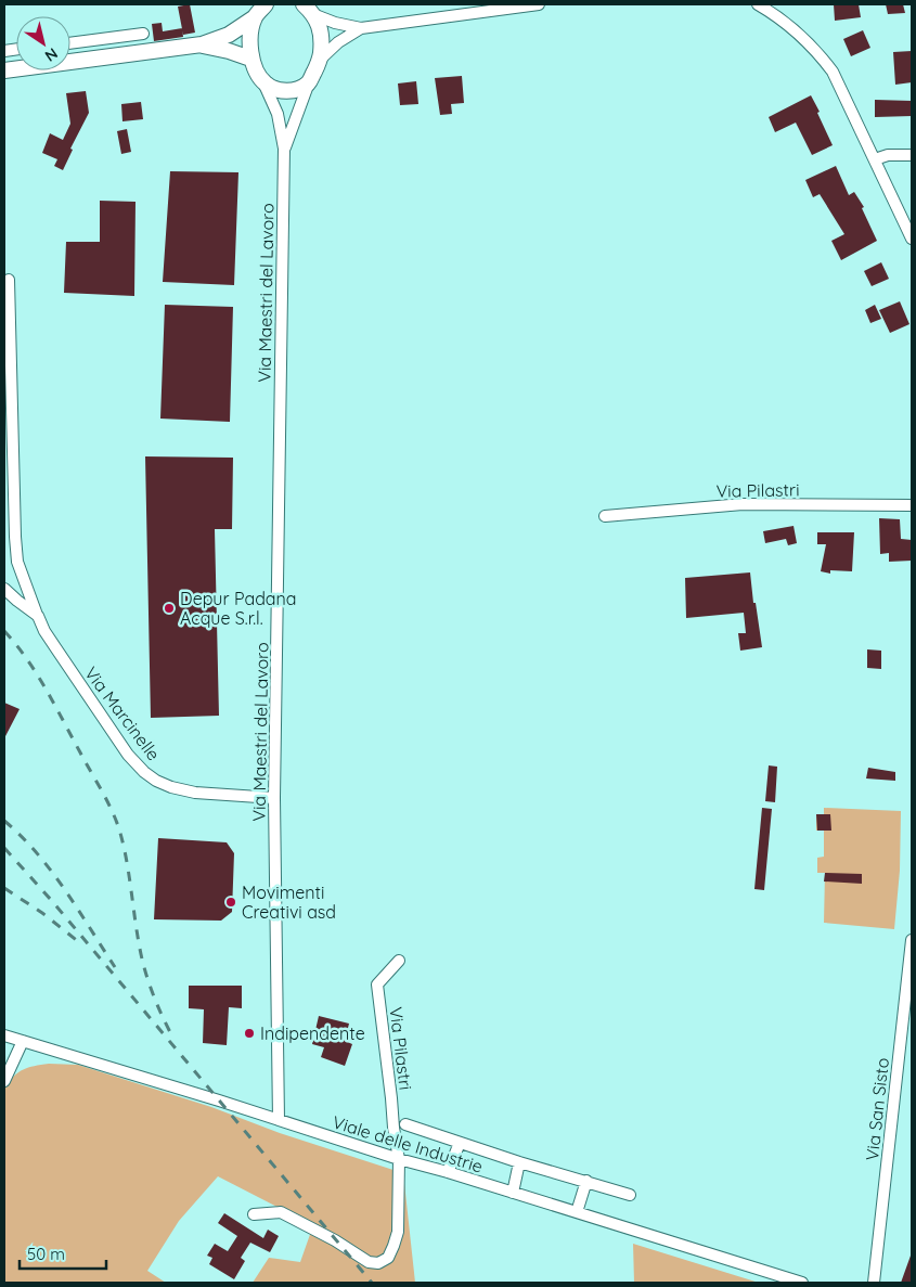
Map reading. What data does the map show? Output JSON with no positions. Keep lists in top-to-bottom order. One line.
{"streets":{"street":["Via Maestri del Lavoro","Via Pilastri","Via Marcinelle","Via San Sisto","Viale delle Industrie"]},"crossings":[["Via Maestri del Lavoro","Via Marcinelle"],["Via Maestri del Lavoro","Viale delle Industrie"],["Via Pilastri","Viale delle Industrie"]],"places":["Depur Padana Acque S.r.l.","Movimenti Creativi asd","Indipendente"],"scale_bar":"50 m","north":"bottom right"}
